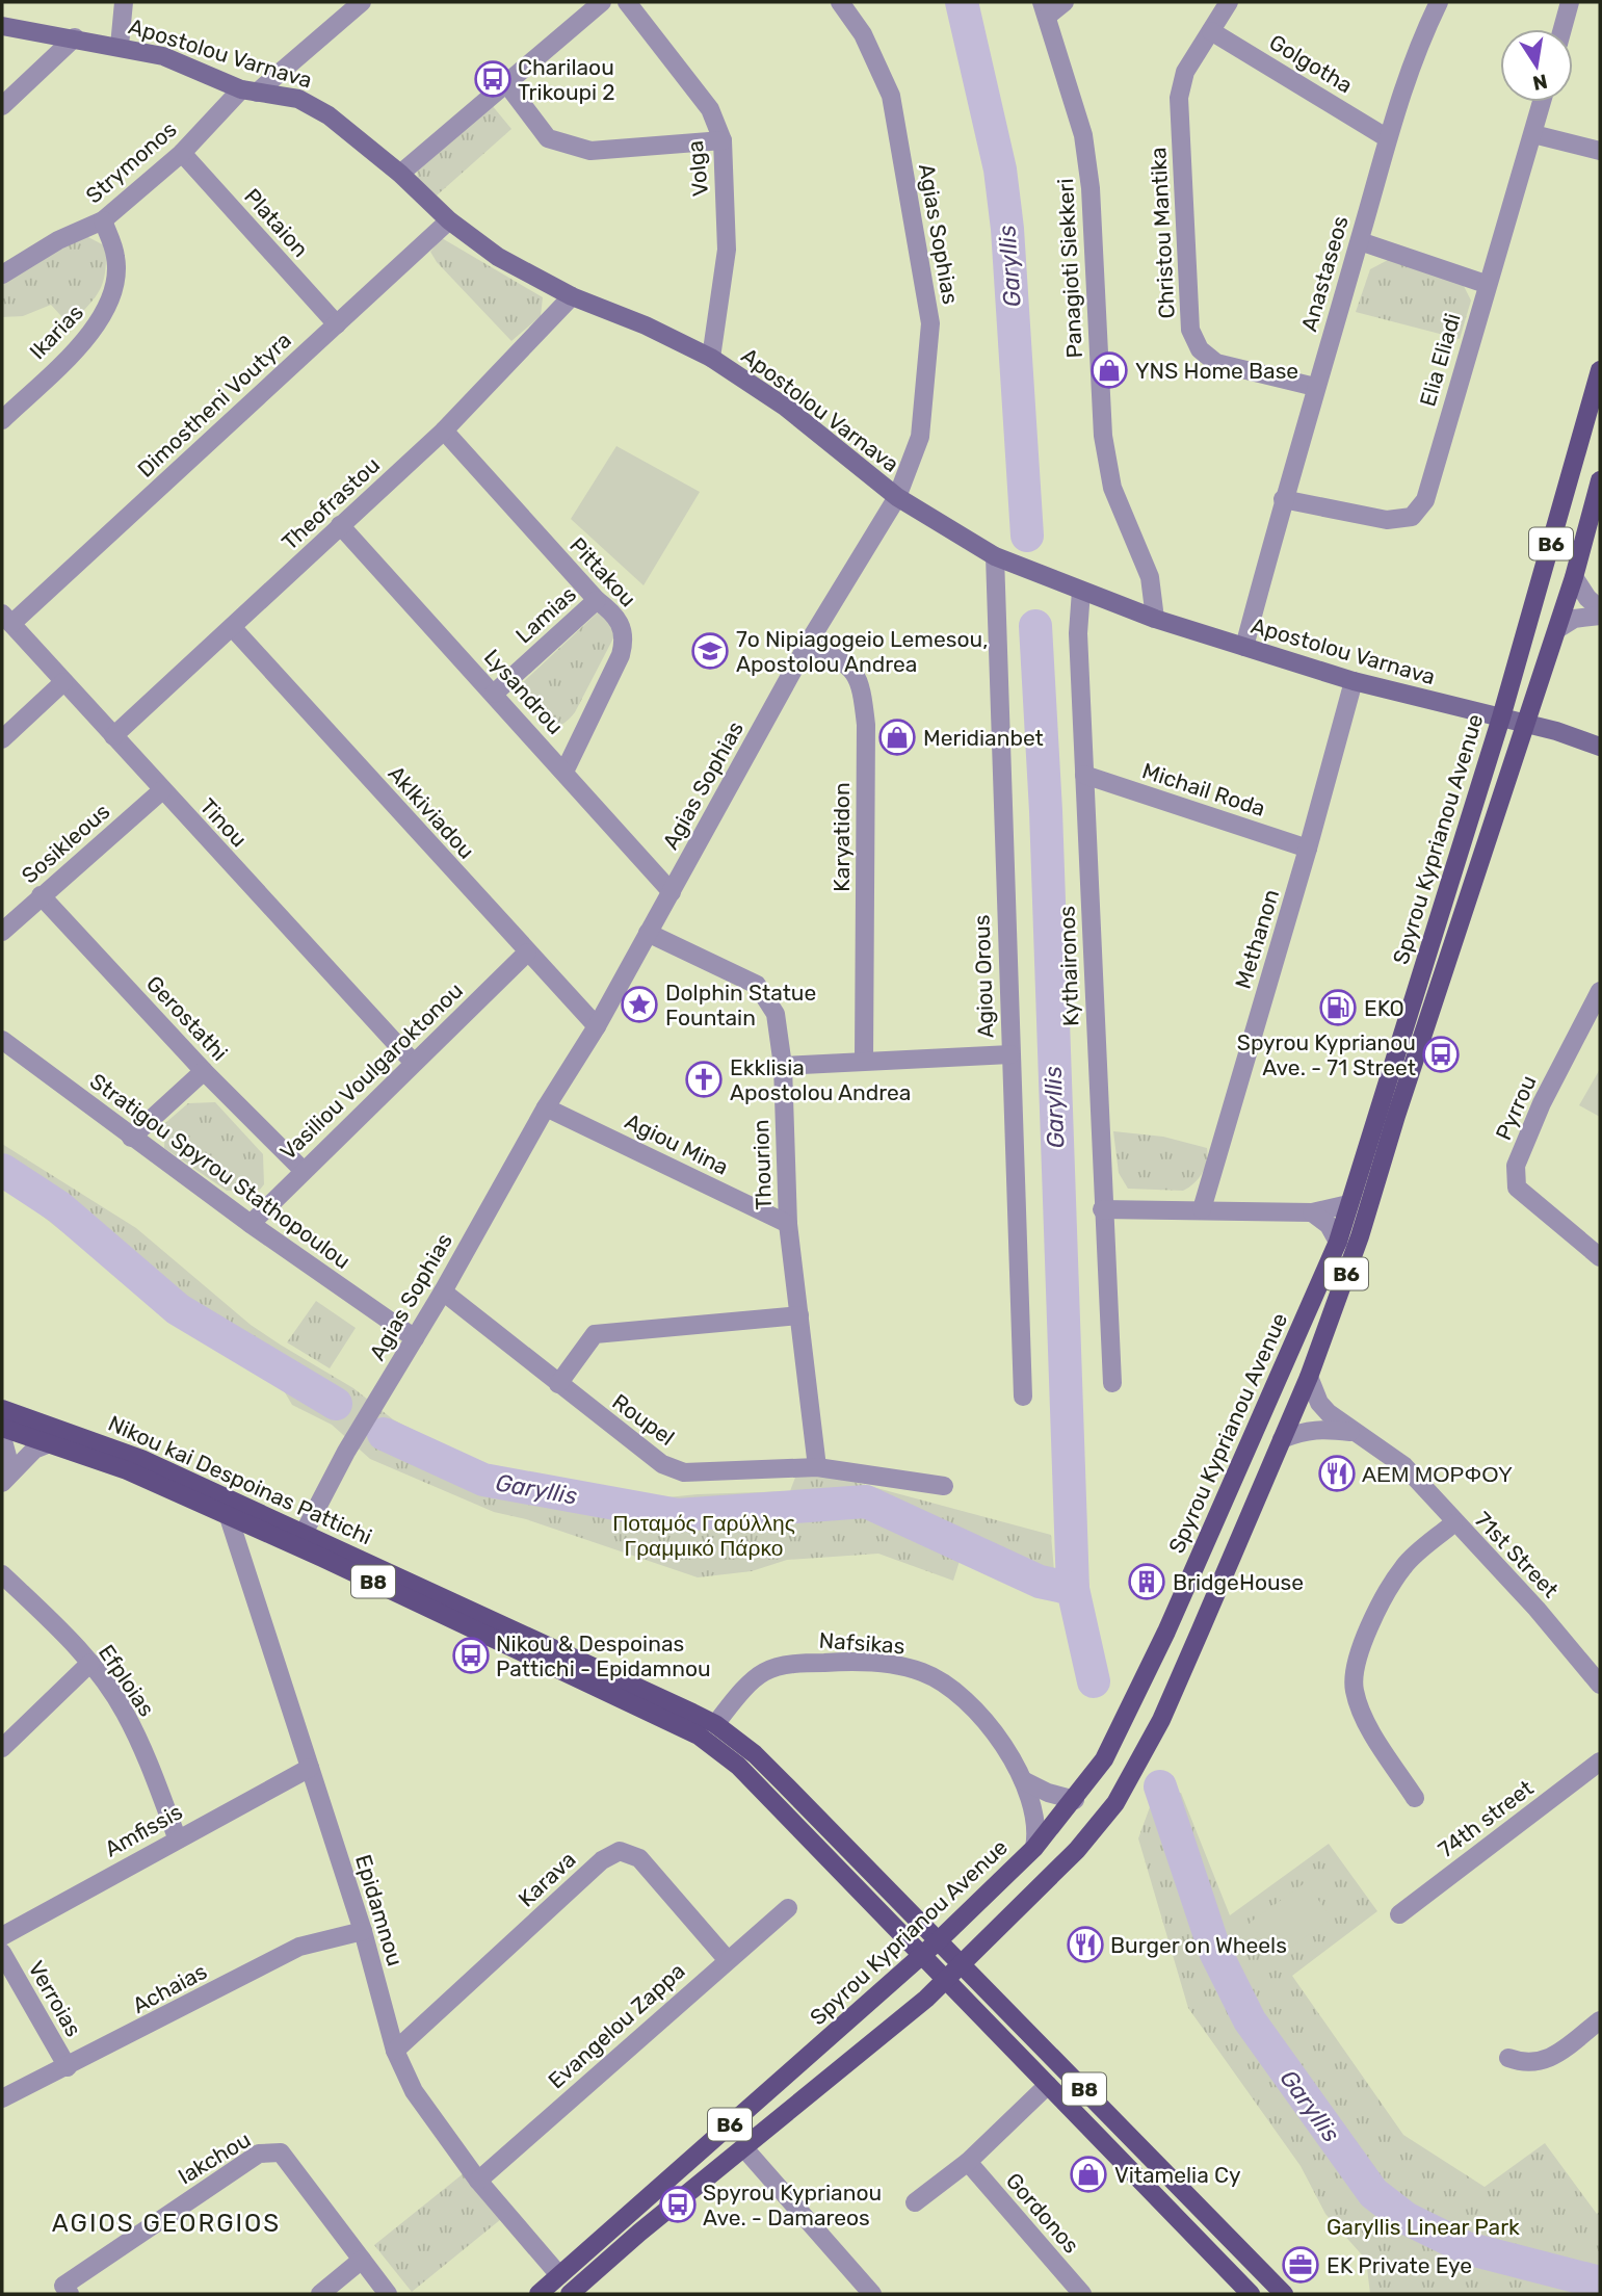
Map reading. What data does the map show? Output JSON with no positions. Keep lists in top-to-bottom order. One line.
{"streets":{"main road":["Apostolou Varnava","B6","Spyrou Kyprianou Avenue","Nikou kai Despoinas Pattichi","B8"],"street":["Golgotha","Strymonos","Volga","Plataion","Christou Mantika","Agias Sophias","Panagioti Siekkeri","Anastaseos","Ikarias","Elia Eliadi","Dimostheni Voutyra","Theofrastou","Pittakou","Lamias","Lysandrou","Michail Roda","Aklkiviadou","Tinou","Karyatidon","Sosikleous","Methanon","Kythaironos","Agiou Orous","Gerostathi","Vasiliou Voulgaroktonou","Pyrrou","Agiou Mina","Thourion","Stratigou Spyrou Stathopoulou","Roupel","71st Street","Nafsikas","Efploias","74th street","Amfissis","Karava","Epidamnou","Achaias","Verroias","Evangelou Zappa","Iakchou","Gordonos"]},"crossings":[["Apostolou Varnava","Strymonos"],["Apostolou Varnava","Volga"],["Apostolou Varnava","Agias Sophias"],["Apostolou Varnava","Panagioti Siekkeri"],["Apostolou Varnava","Anastaseos"],["Apostolou Varnava","Dimostheni Voutyra"],["Apostolou Varnava","Theofrastou"],["Apostolou Varnava","Spyrou Kyprianou Avenue"],["Apostolou Varnava","Methanon"],["Apostolou Varnava","Kythaironos"],["Apostolou Varnava","Agiou Orous"],["Golgotha","Christou Mantika"],["Golgotha","Anastaseos"],["Strymonos","Plataion"],["Strymonos","Ikarias"],["Plataion","Dimostheni Voutyra"],["Christou Mantika","Anastaseos"],["Agias Sophias","Lysandrou"],["Agias Sophias","Aklkiviadou"],["Agias Sophias","Karyatidon"],["Agias Sophias","Agiou Mina"],["Agias Sophias","Thourion"],["Agias Sophias","Stratigou Spyrou Stathopoulou"],["Agias Sophias","Roupel"],["Agias Sophias","Nikou kai Despoinas Pattichi"],["Anastaseos","Elia Eliadi"],["Dimostheni Voutyra","Tinou"],["Theofrastou","Pittakou"],["Theofrastou","Lysandrou"],["Theofrastou","Aklkiviadou"],["Theofrastou","Tinou"],["Pittakou","Lamias"],["Pittakou","Lysandrou"],["Lamias","Lysandrou"],["Michail Roda","Methanon"],["Michail Roda","Kythaironos"],["Aklkiviadou","Vasiliou Voulgaroktonou"],["Tinou","Sosikleous"],["Tinou","Vasiliou Voulgaroktonou"],["Spyrou Kyprianou Avenue","Nikou kai Despoinas Pattichi"],["Spyrou Kyprianou Avenue","71st Street"],["Spyrou Kyprianou Avenue","Nafsikas"],["Spyrou Kyprianou Avenue","Epidamnou"],["Sosikleous","Gerostathi"],["Gerostathi","Vasiliou Voulgaroktonou"],["Vasiliou Voulgaroktonou","Stratigou Spyrou Stathopoulou"],["Agiou Mina","Thourion"],["Thourion","Roupel"],["Nikou kai Despoinas Pattichi","Nafsikas"],["Nikou kai Despoinas Pattichi","Epidamnou"],["Efploias","Amfissis"],["Amfissis","Epidamnou"],["Karava","Epidamnou"],["Karava","Evangelou Zappa"],["Epidamnou","Achaias"],["Epidamnou","Evangelou Zappa"],["Achaias","Verroias"]],"districts":["AGIOS GEORGIOS"],"water":["Garyllis"],"parks":["Ποταμός Γαρύλλης Γραμμικό Πάρκο","Garyllis Linear Park"],"places":{"bus stop":["Charilaou Trikoupi 2","Spyrou Kyprianou Ave. - 71 Street","Nikou & Despoinas Pattichi - Epidamnou","Spyrou Kyprianou Ave. - Damareos"],"shop":["YNS Home Base","Meridianbet","Vitamelia Cy"],"school or university":["7o Nipiagogeio Lemesou, Apostolou Andrea"],"place":["Dolphin Statue Fountain"],"fuel station":["EKO"],"church":["Ekklisia Apostolou Andrea"],"restaurant":["ΑΕΜ ΜΟΡΦΟΥ","Burger on Wheels"],"building":["BridgeHouse"],"office":["EK Private Eye"]},"north":"bottom"}
